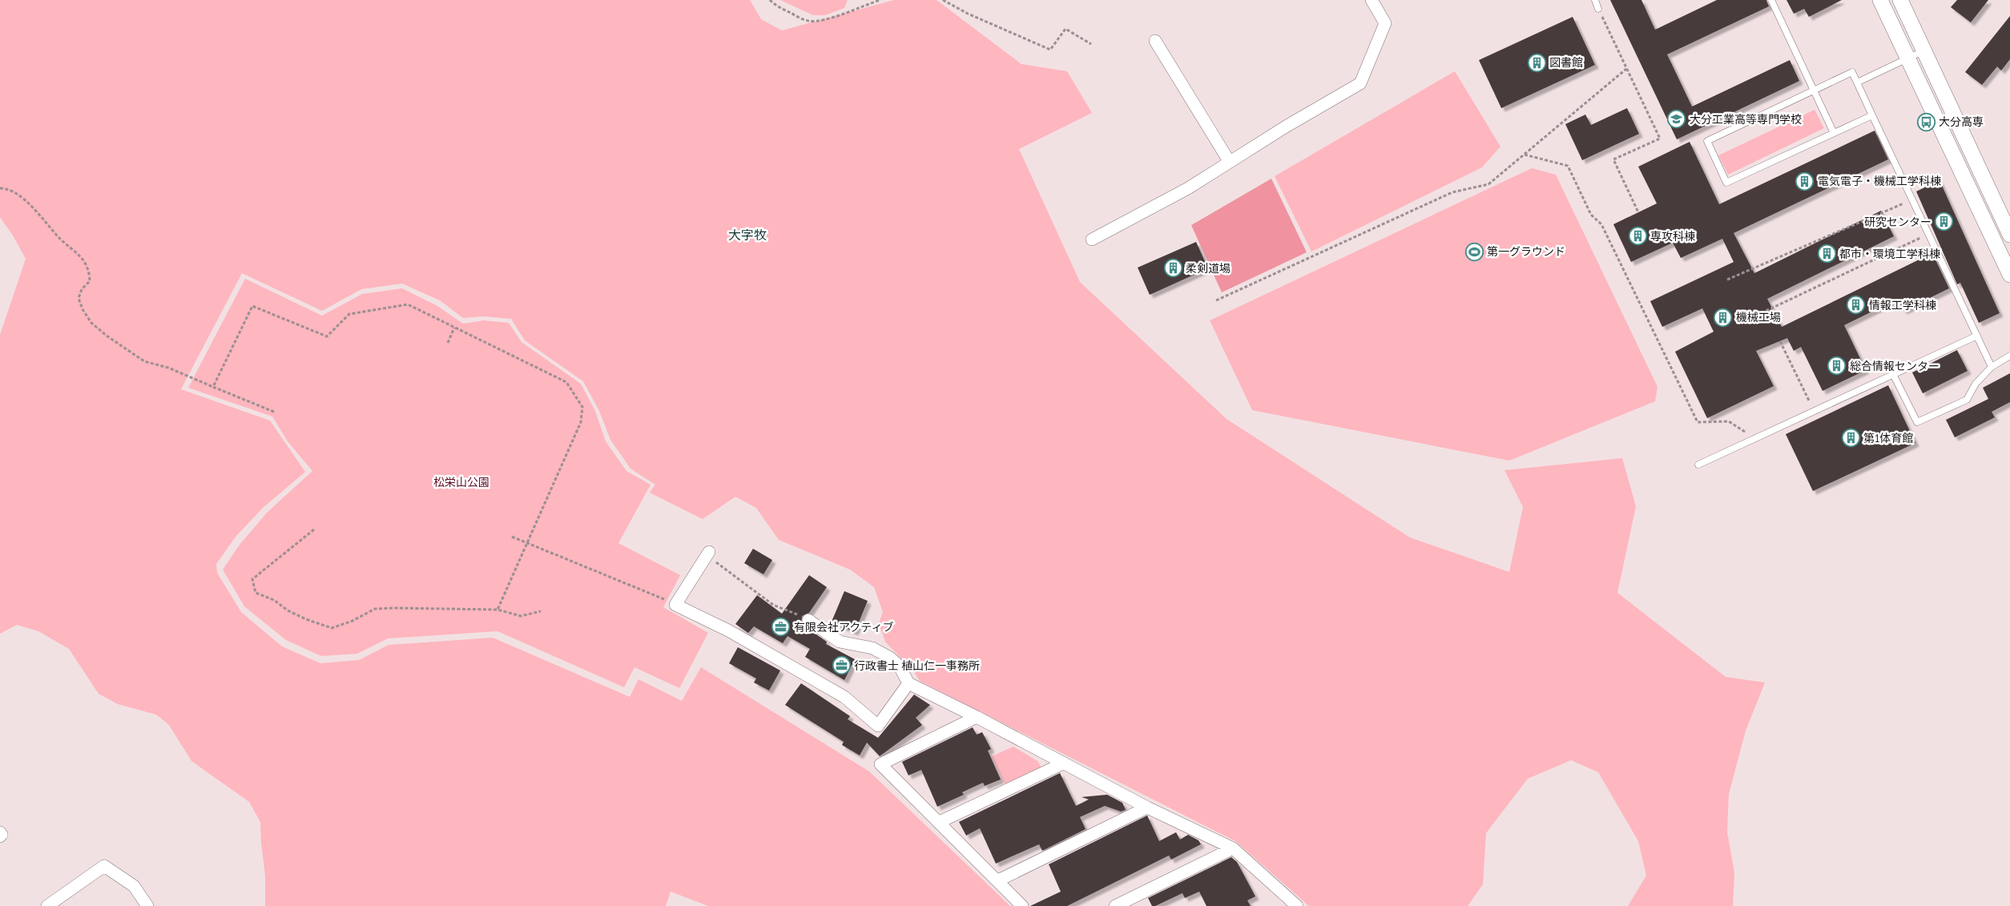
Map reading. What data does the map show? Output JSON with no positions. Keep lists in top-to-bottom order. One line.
{"districts":["大字牧"],"parks":["松栄山公園"],"places":{"building":["図書館","電気電子・機械工学科棟","研究センター","専攻科棟","都市・環境工学科棟","柔剣道場","情報工学科棟","機械工場","総合情報センター","第1体育館"],"school or university":["大分工業高等専門学校"],"bus stop":["大分高専"],"sports":["第一グラウンド"],"office":["有限会社アクティブ","行政書士 植山仁一事務所"]}}
